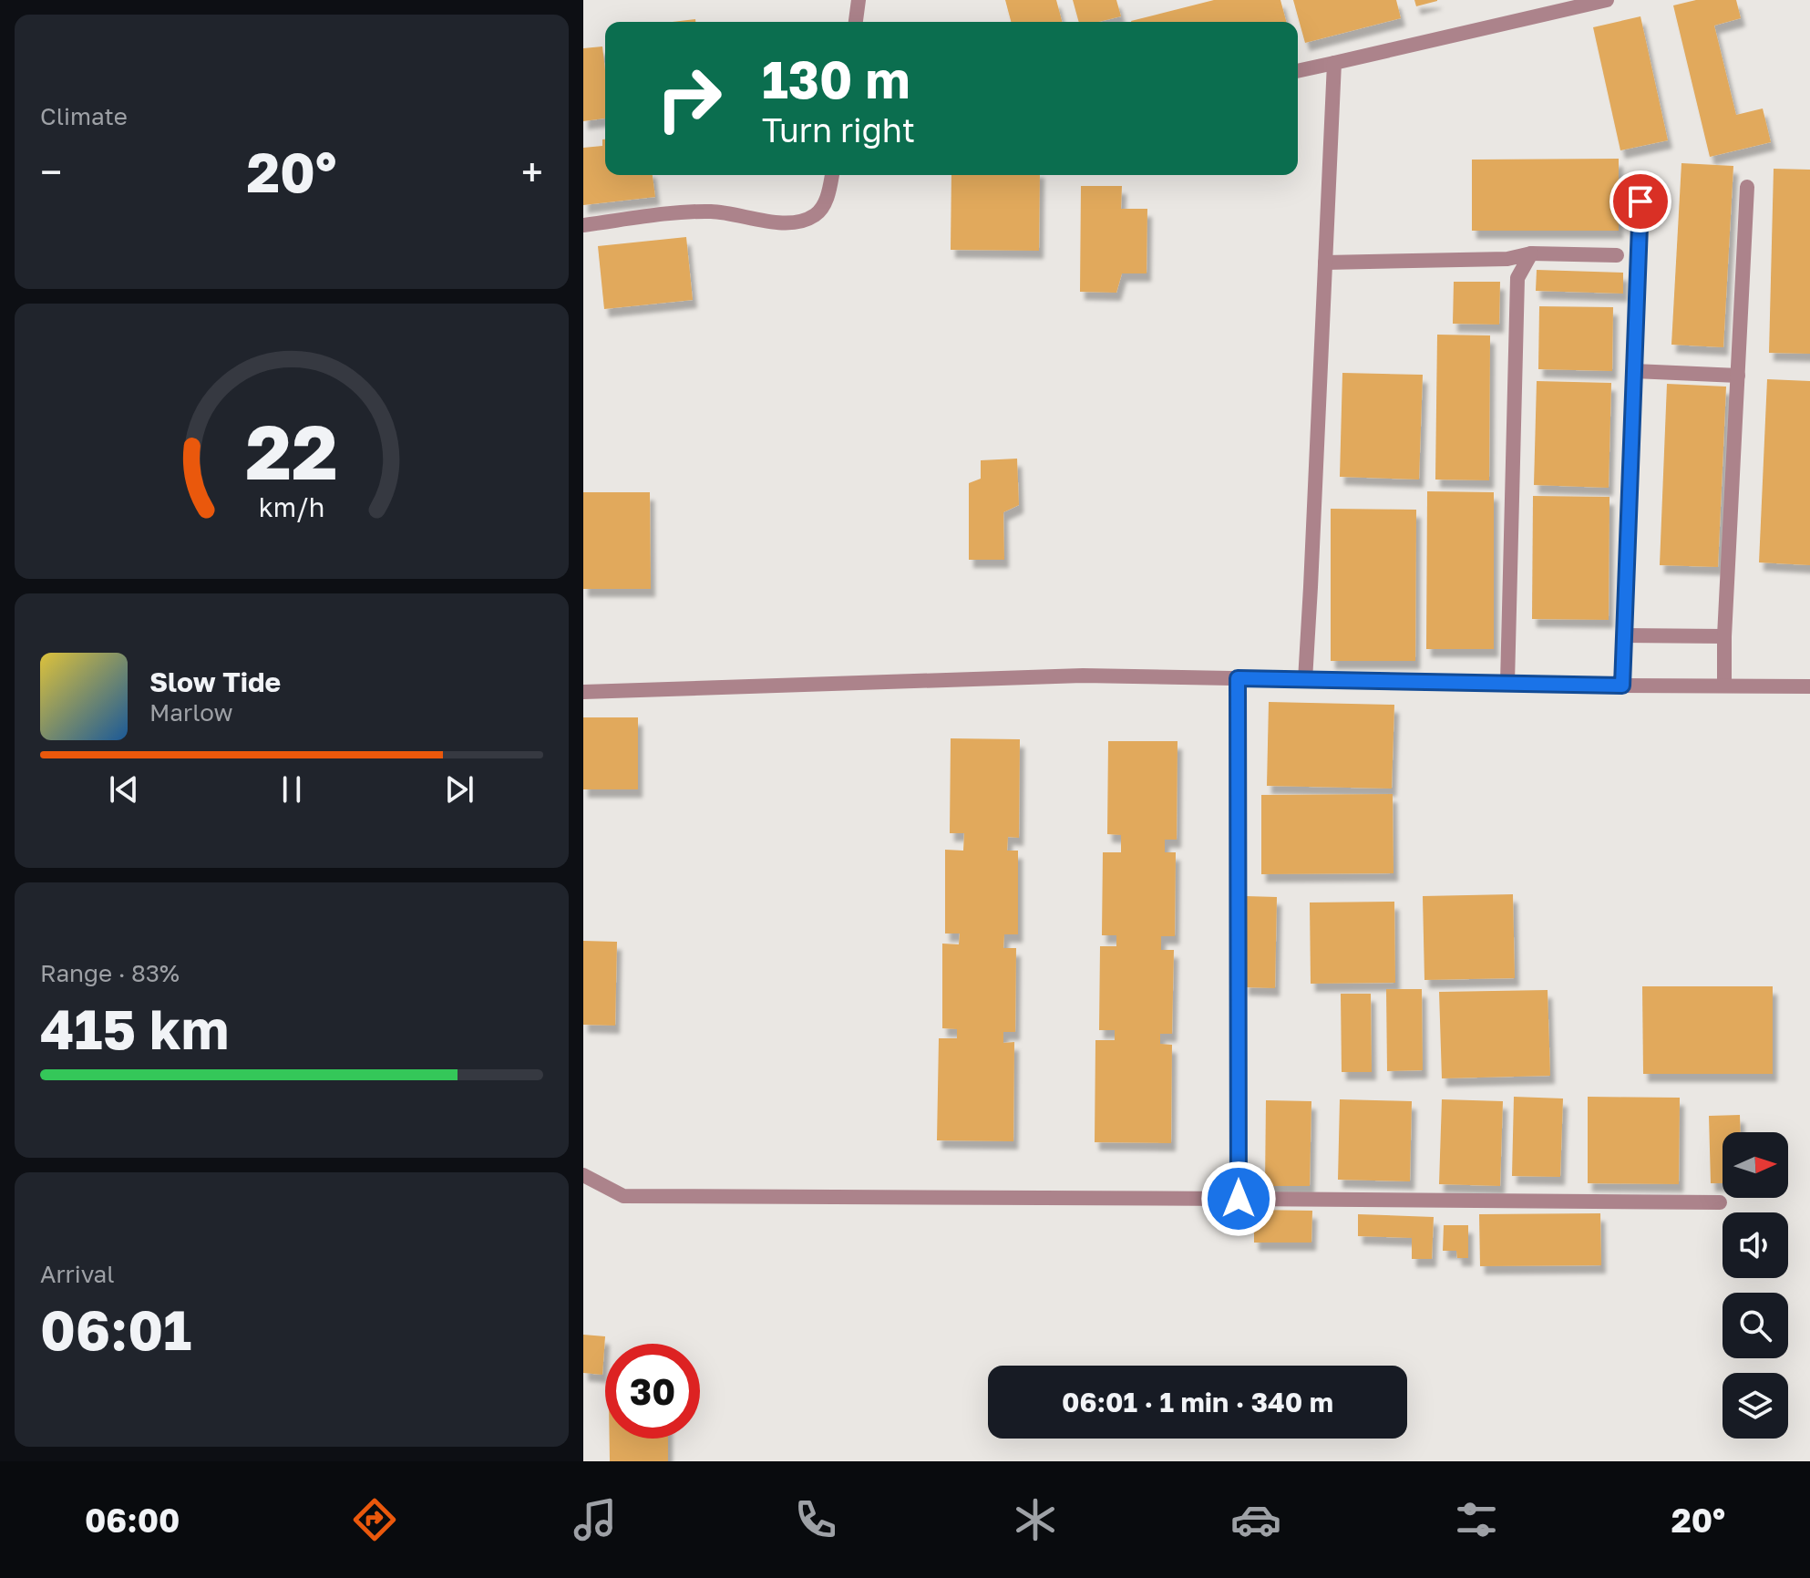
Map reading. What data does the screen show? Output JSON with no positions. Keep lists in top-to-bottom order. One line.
{"north":"right","page":{"tile":["Climate",["Range · 83%","415 km"],["Arrival","06:01"]],"turn":["130 m","Turn right"],"heat":["−","20°","+"],"song":["Slow Tide","Marlow"],"limit":"30","trip":"06:01 · 1 min · 340 m","tabs":["06:00","20°"],"gauge":["22","km/h"]}}
